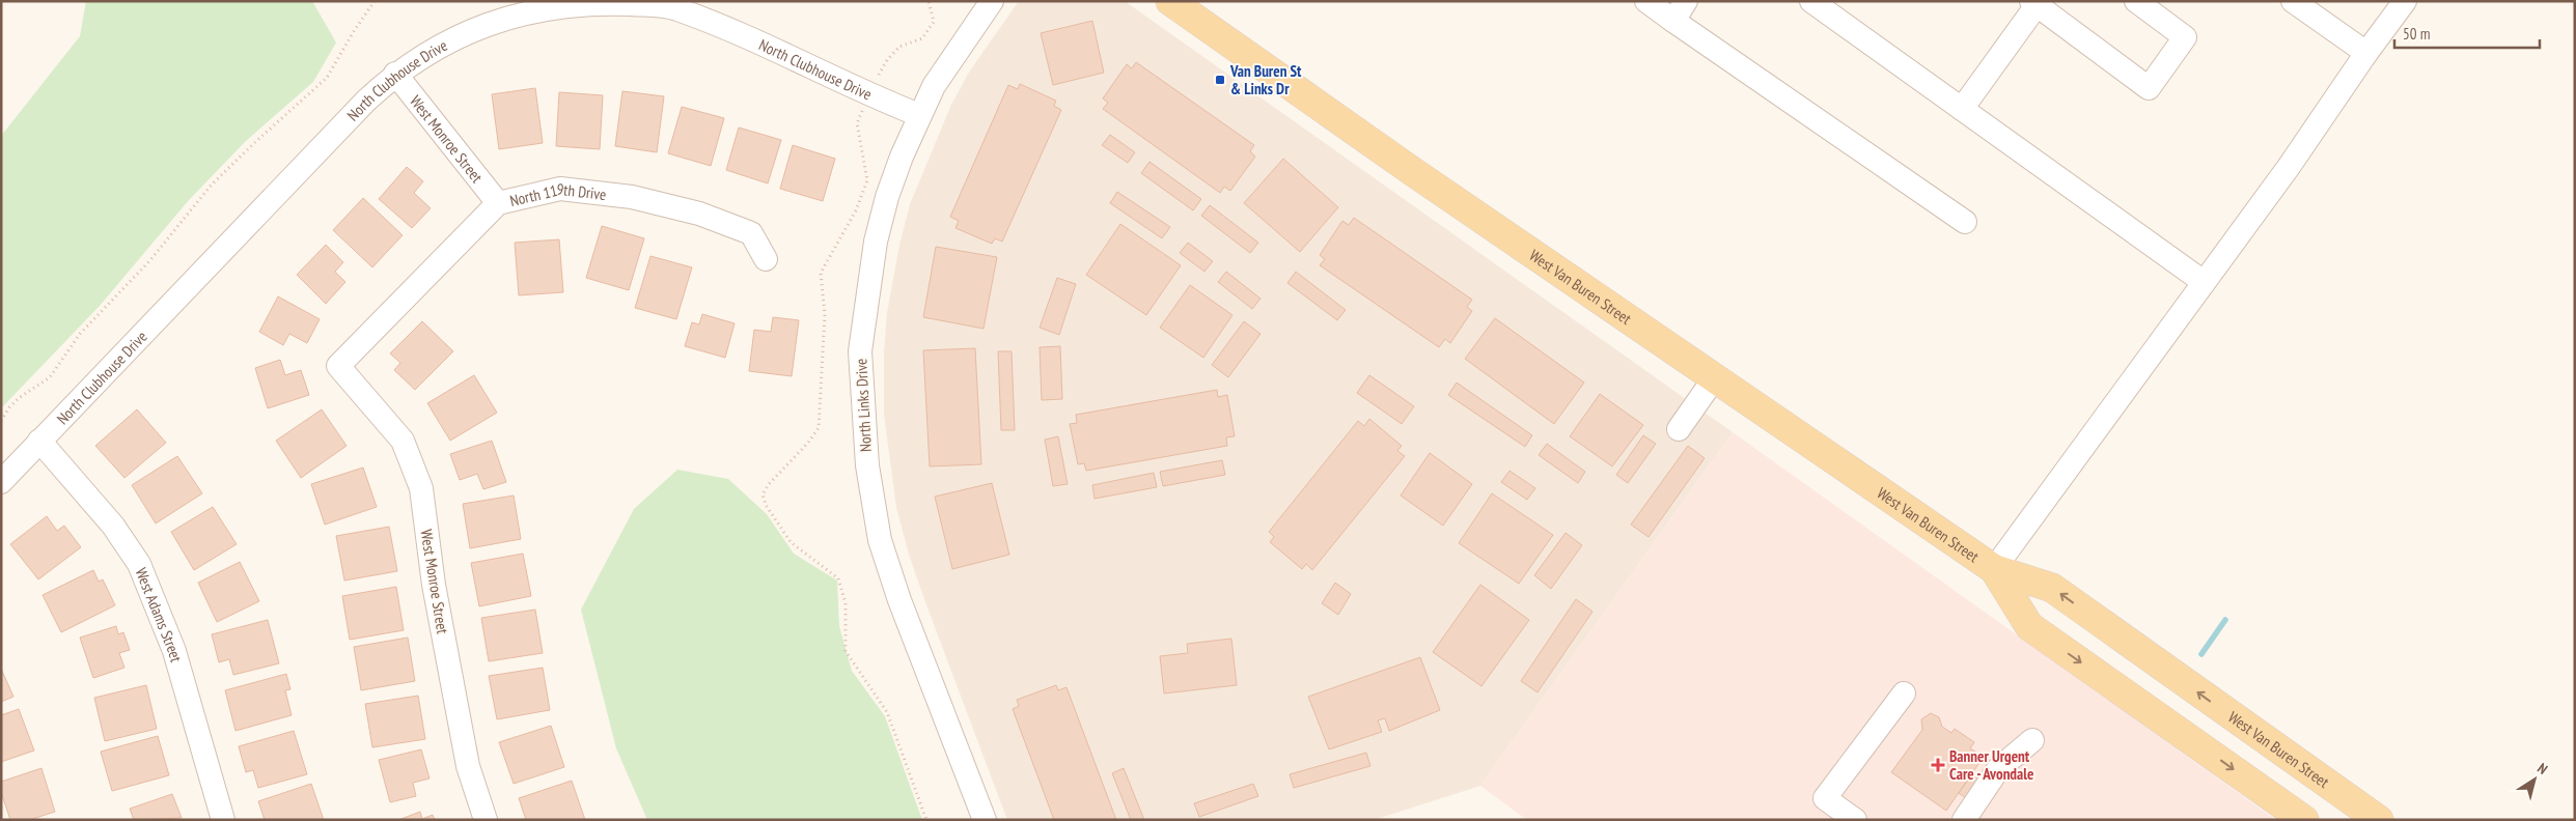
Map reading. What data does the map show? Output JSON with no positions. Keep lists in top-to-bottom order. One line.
{"streets":{"main road":["West Van Buren Street"],"street":["North Clubhouse Drive","West Monroe Street","North 119th Drive","North Links Drive","West Adams Street"]},"crossings":[["North Clubhouse Drive","West Monroe Street"],["North Clubhouse Drive","North Links Drive"],["North Clubhouse Drive","West Adams Street"],["West Monroe Street","North 119th Drive"]],"places":{"transit":["Van Buren St & Links Dr"],"health":["Banner Urgent Care - Avondale"]},"scale_bar":"50 m","north":"top right"}
